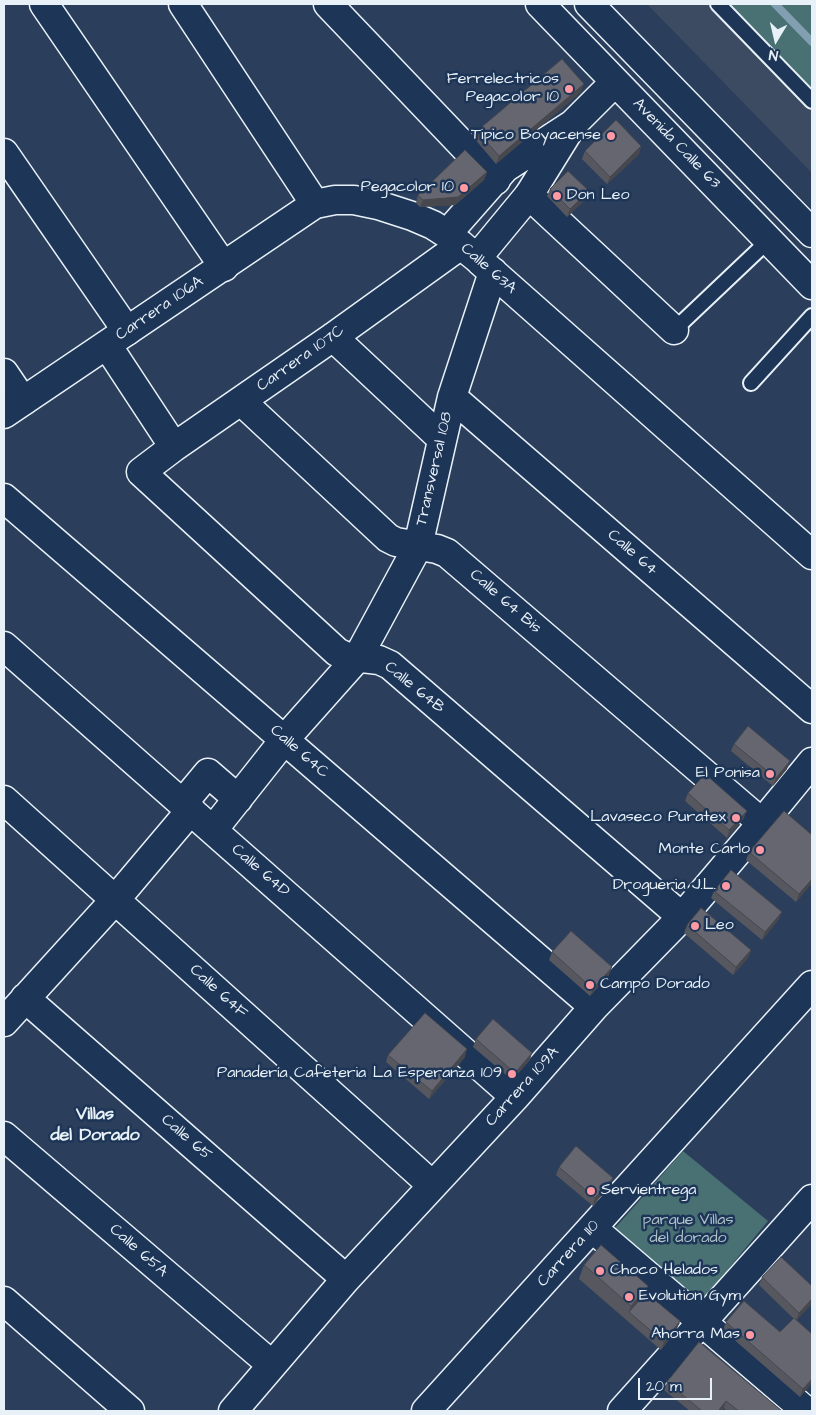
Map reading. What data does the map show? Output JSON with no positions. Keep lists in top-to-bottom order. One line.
{"streets":{"street":["Avenida Calle 63","Calle 63A","Carrera 106A","Carrera 107C","Transversal 108","Calle 64","Calle 64 Bis","Calle 64B","Calle 64C","Calle 64D","Calle 64F","Carrera 109A","Calle 65","Calle 65A","Carrera 110"]},"crossings":[["Avenida Calle 63","Carrera 107C"],["Calle 63A","Carrera 106A"],["Calle 63A","Carrera 107C"],["Calle 63A","Transversal 108"],["Carrera 107C","Transversal 108"],["Carrera 107C","Calle 64 Bis"],["Carrera 107C","Calle 64B"],["Transversal 108","Calle 64"],["Transversal 108","Calle 64 Bis"],["Transversal 108","Calle 64B"],["Transversal 108","Calle 64C"],["Transversal 108","Calle 64D"],["Calle 64 Bis","Carrera 109A"],["Calle 64B","Carrera 109A"],["Calle 64C","Carrera 109A"],["Calle 64D","Carrera 109A"],["Calle 64F","Carrera 109A"],["Carrera 109A","Calle 65"],["Carrera 109A","Calle 65A"]],"districts":["Villas del Dorado"],"parks":["parque Villas del dorado"],"places":["Ferrelectricos Pegacolor 10","Tipico Boyacense","Pegacolor 10","Don Leo","El Ponisa","Lavaseco Puratex","Monte Carlo","Drogueria J.L.","Leo","Campo Dorado","Panadería Cafeteria La Esperanza 109","Servientrega","Choco Helados","Evolution Gym","Ahorra Mas"],"scale_bar":"20 m","north":"bottom"}
